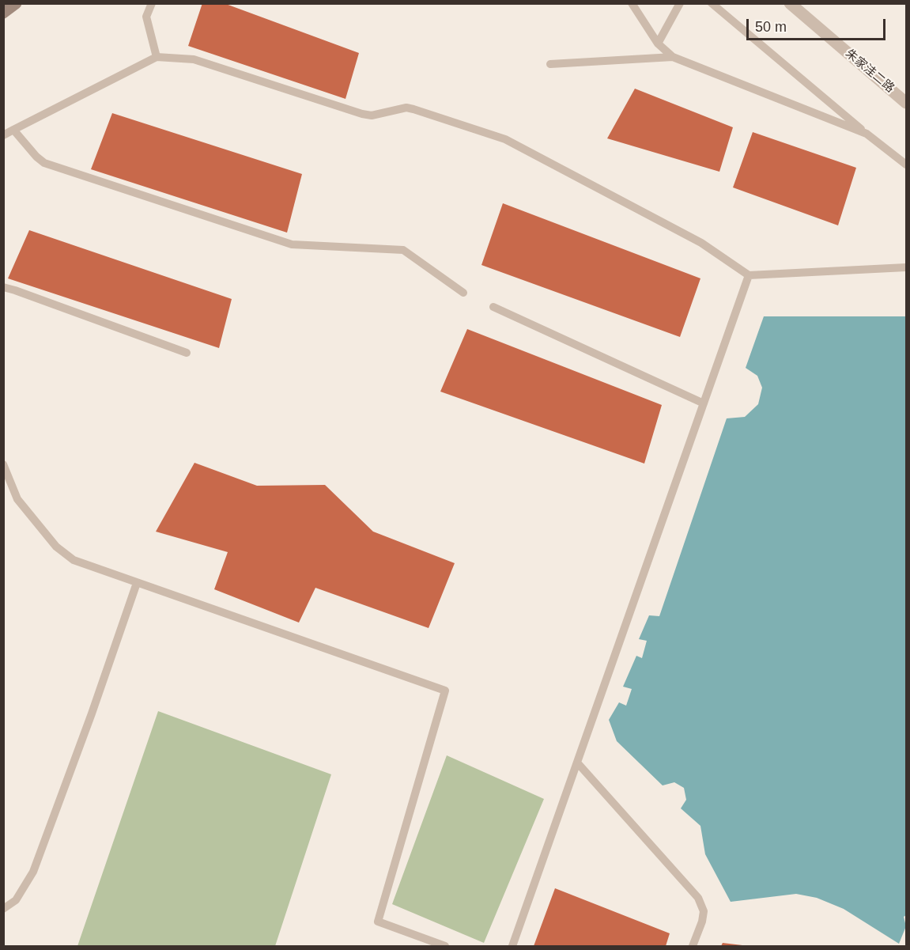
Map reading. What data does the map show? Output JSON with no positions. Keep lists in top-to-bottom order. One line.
{"streets":{"street":["朱家洼二路"]},"scale_bar":"50 m"}
